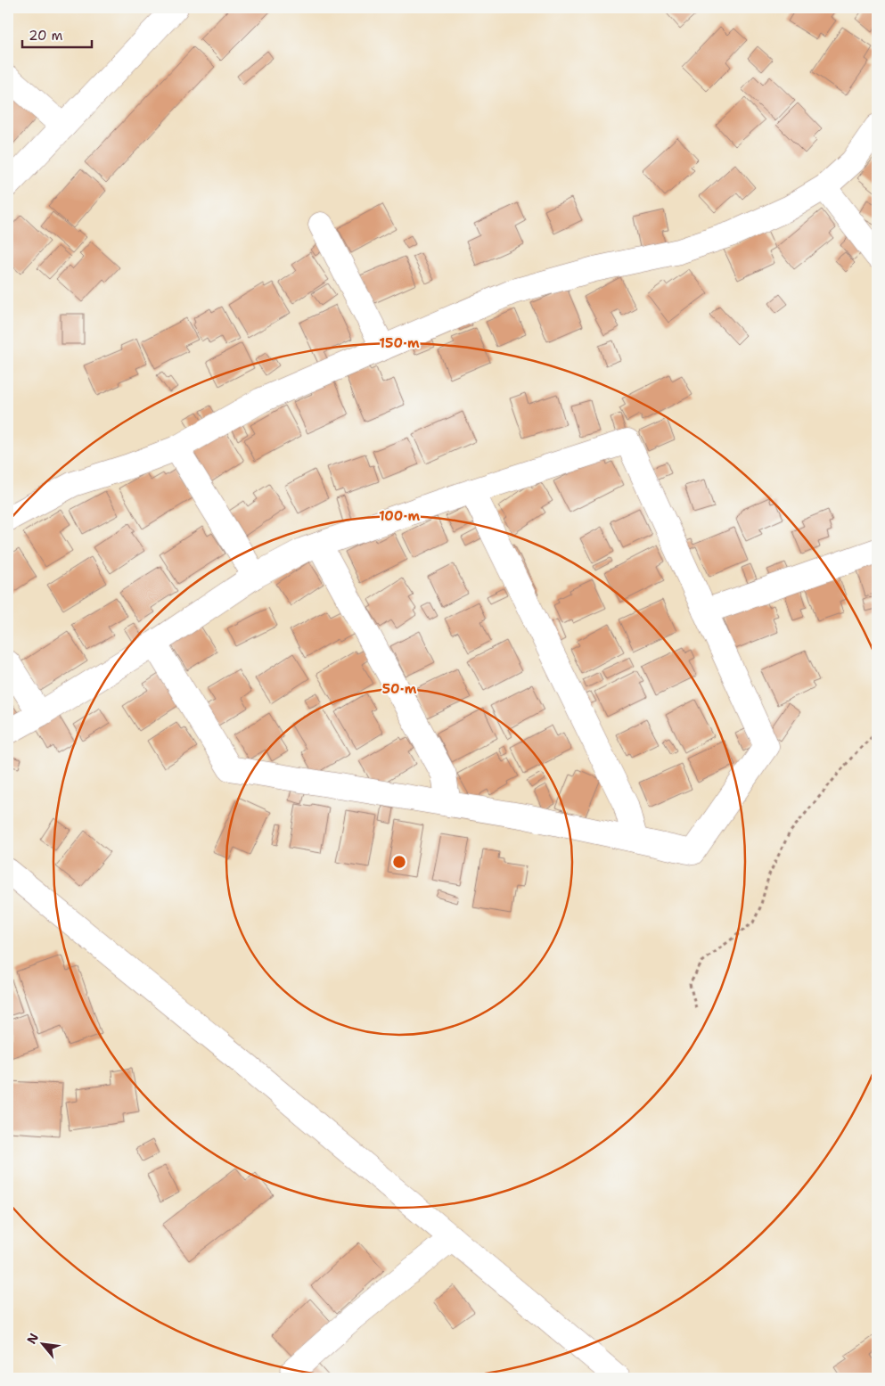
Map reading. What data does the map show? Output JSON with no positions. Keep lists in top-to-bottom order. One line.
{"scale_bar":"20 m","north":"top left","rings":["150 m","100 m","50 m"]}
